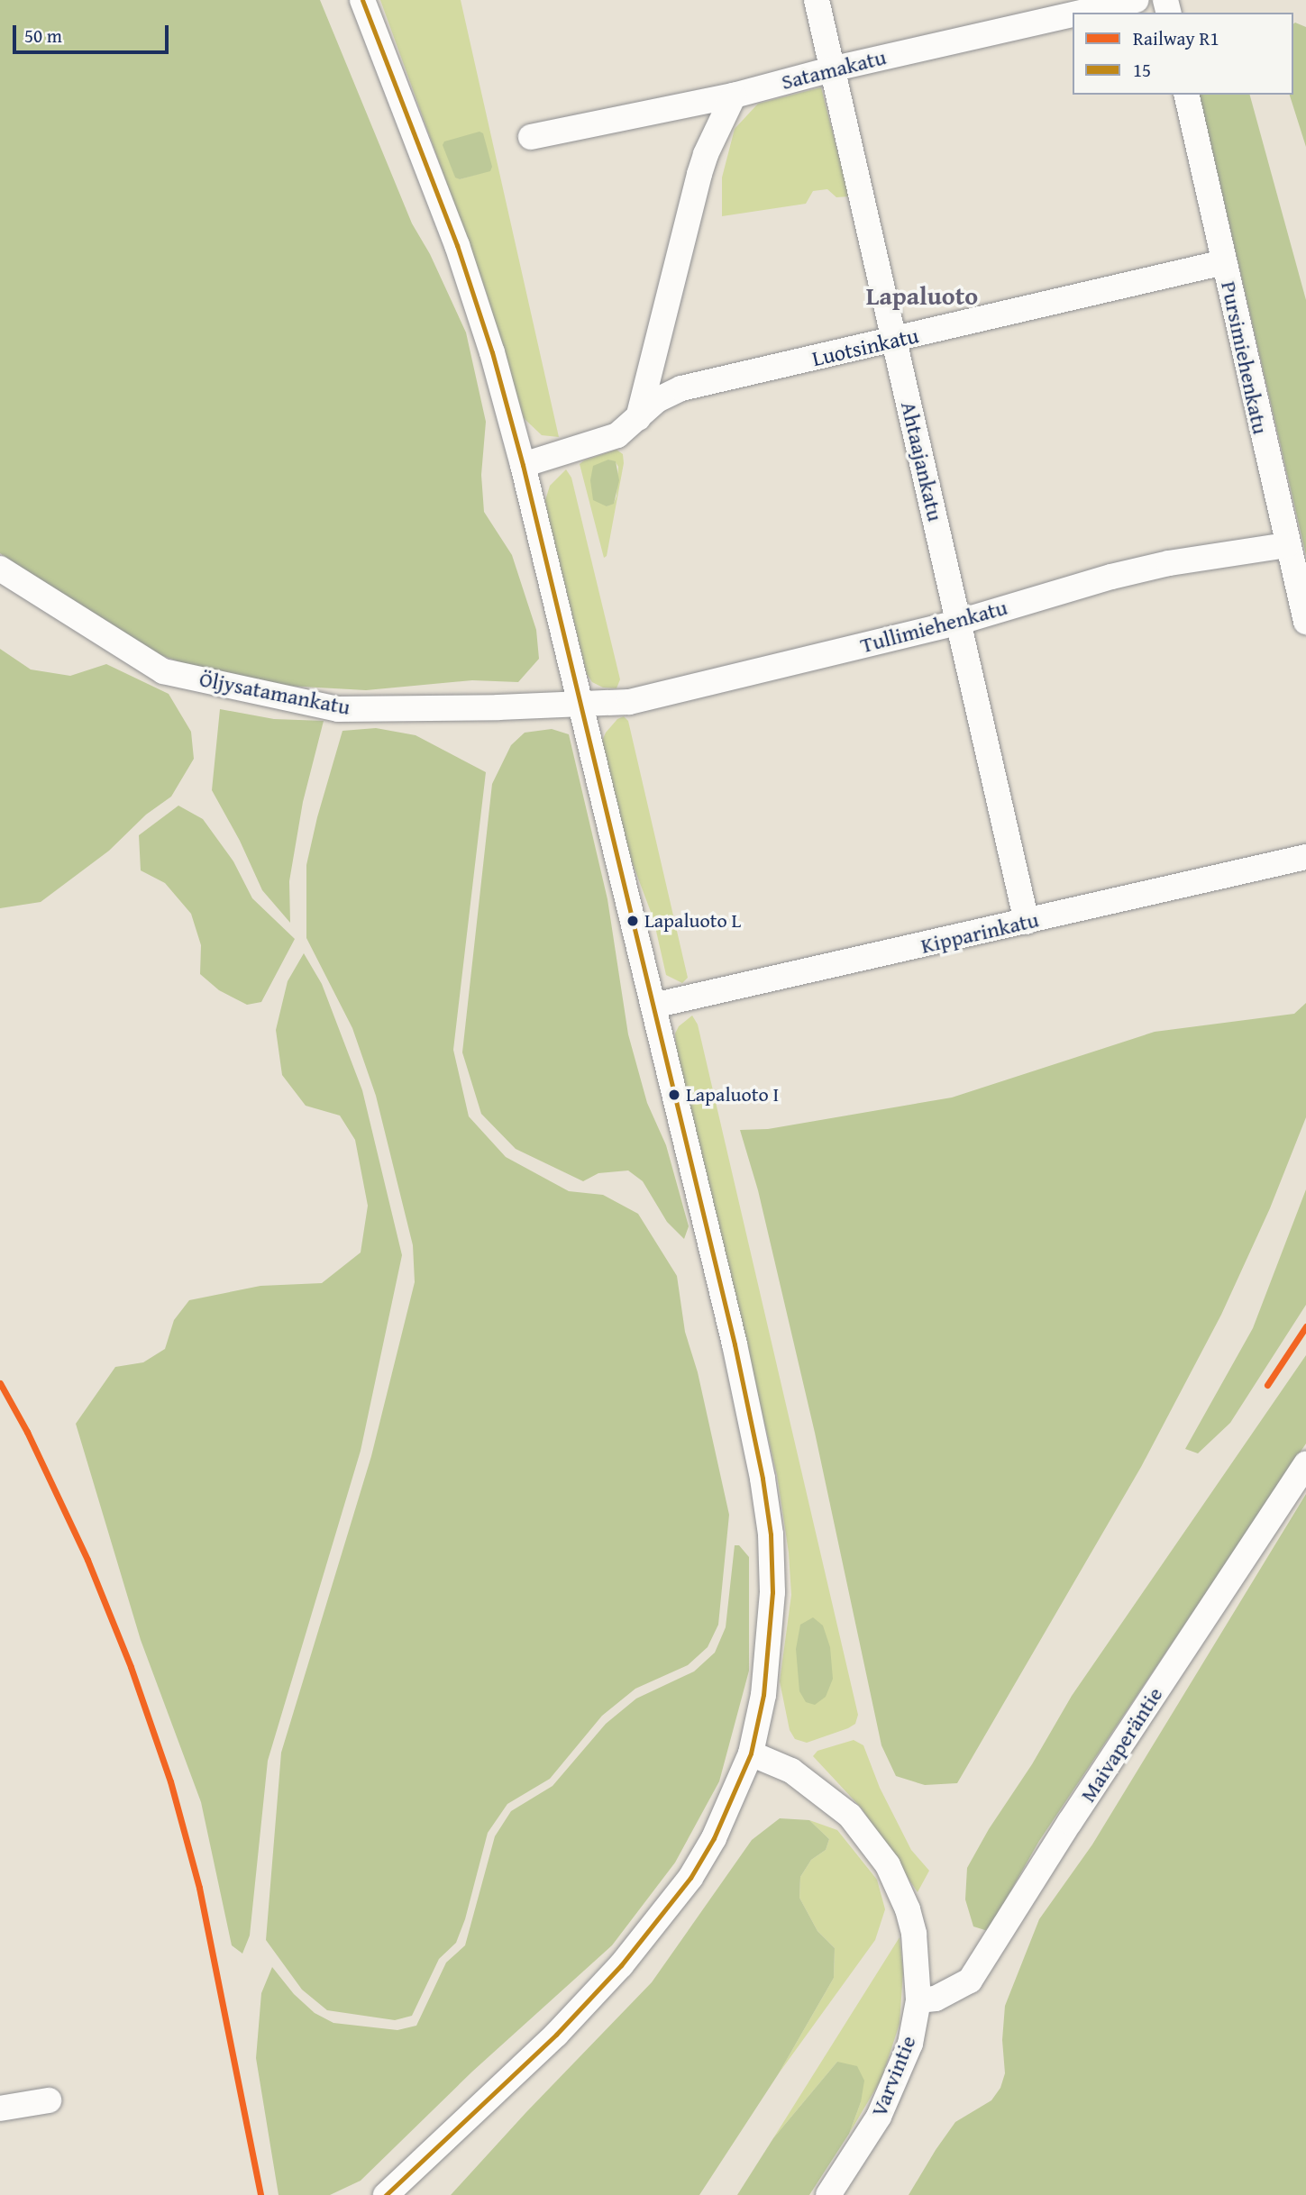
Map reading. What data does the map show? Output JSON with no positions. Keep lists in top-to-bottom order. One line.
{"streets":{"street":["Satamakatu","Luotsinkatu","Pursimiehenkatu","Ahtaajankatu","Tullimiehenkatu","Öljysatamankatu","Kipparinkatu","Maivaperäntie","Varvintie"]},"crossings":[["Satamakatu","Ahtaajankatu"],["Luotsinkatu","Pursimiehenkatu"],["Luotsinkatu","Ahtaajankatu"],["Pursimiehenkatu","Tullimiehenkatu"],["Ahtaajankatu","Tullimiehenkatu"],["Ahtaajankatu","Kipparinkatu"],["Tullimiehenkatu","Öljysatamankatu"],["Maivaperäntie","Varvintie"]],"districts":["Lapaluoto"],"places":["Lapaluoto L","Lapaluoto I"],"lines":["transit line 15","rail line R1"],"legend":["Railway R1","15"],"scale_bar":"50 m"}
